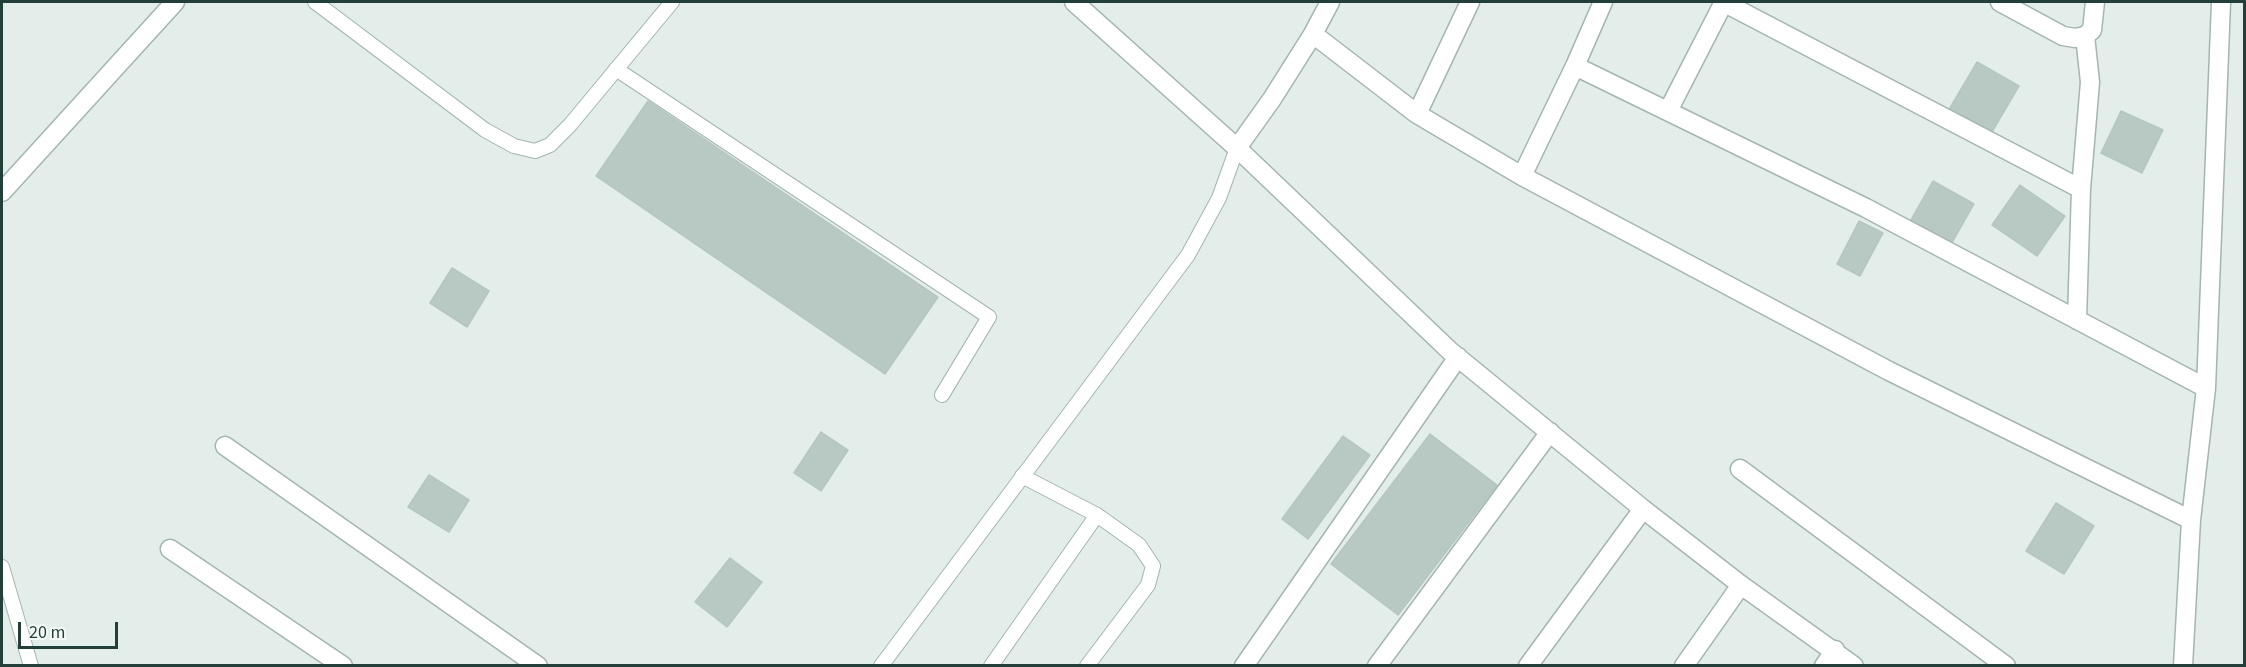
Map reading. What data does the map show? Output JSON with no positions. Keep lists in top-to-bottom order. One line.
{"scale_bar":"20 m"}
